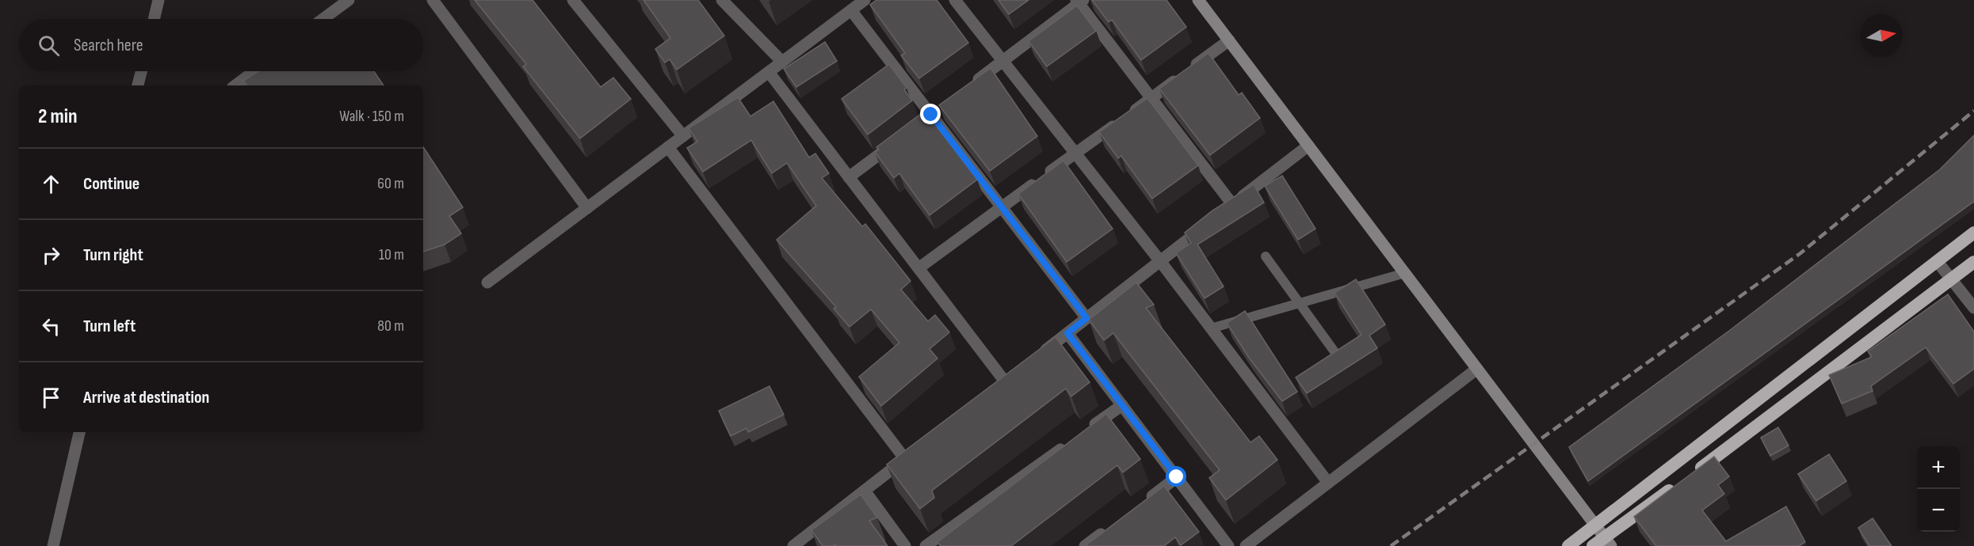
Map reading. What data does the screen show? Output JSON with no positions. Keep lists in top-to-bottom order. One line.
{"north":"right","page":{"search":"Search here","heading":["2 min","Walk · 150 m"],"list":[["Continue","60 m"],["Turn right","10 m"],["Turn left","80 m"],"Arrive at destination"],"map_buttons":["+","−"]}}
